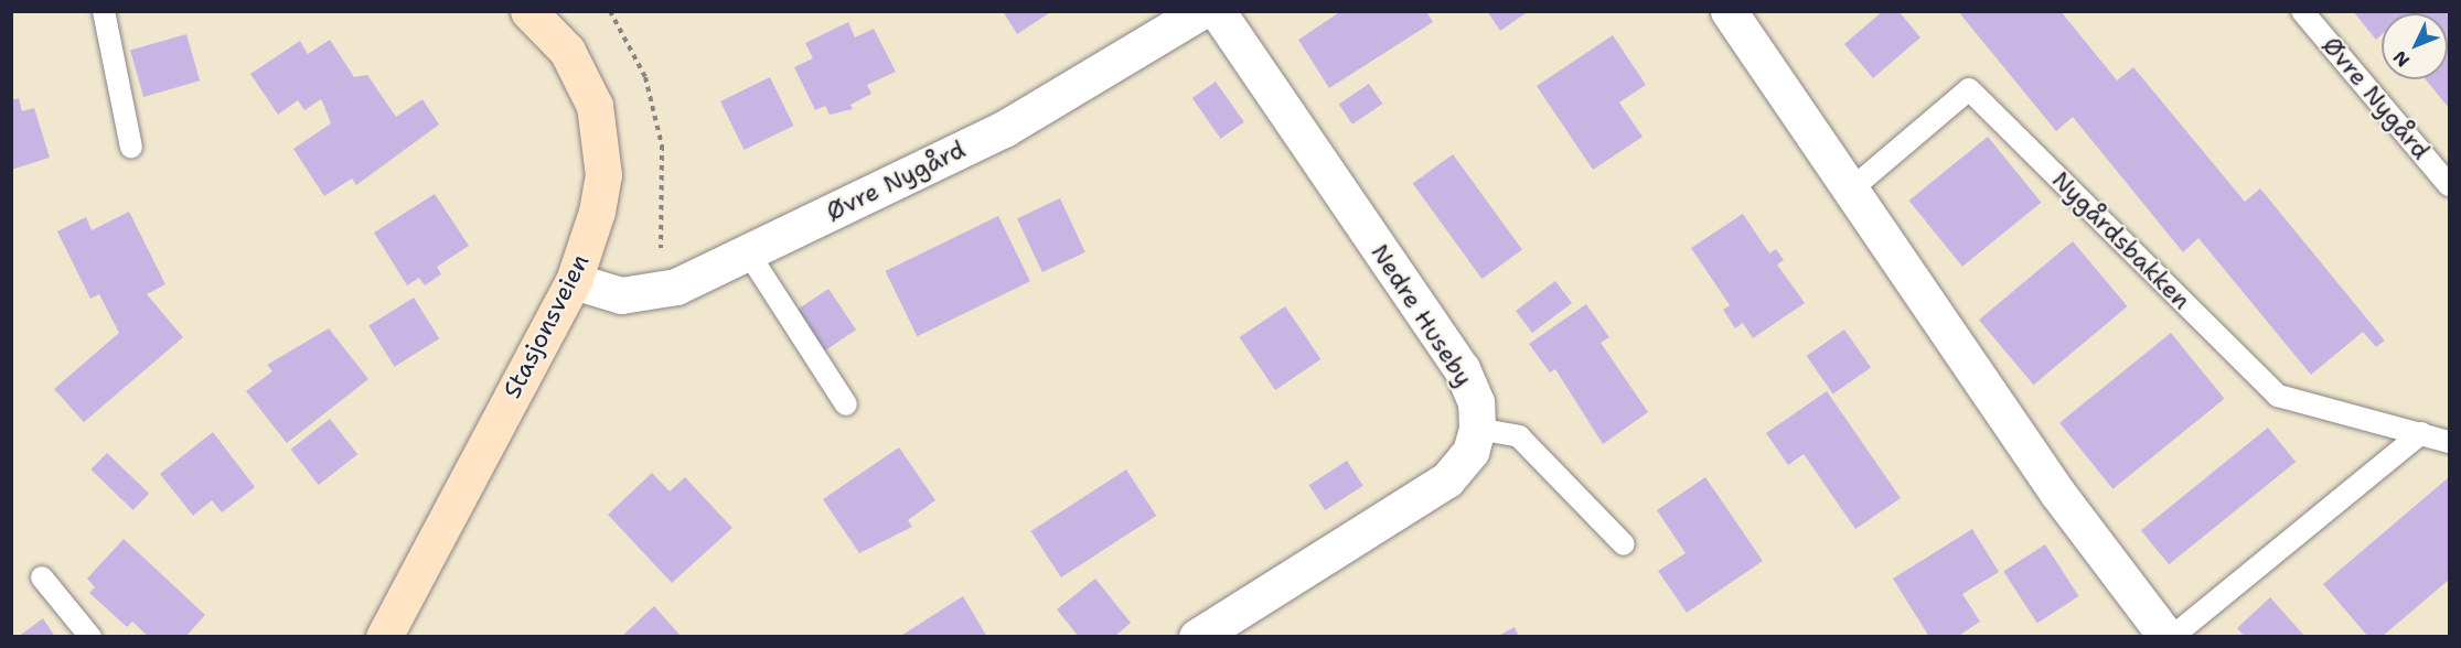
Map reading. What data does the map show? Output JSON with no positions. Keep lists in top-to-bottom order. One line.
{"streets":{"main road":["Stasjonsveien"],"street":["Øvre Nygård","Nedre Huseby"],"lane":["Nygårdsbakken"]},"crossings":[["Øvre Nygård","Stasjonsveien"]],"north":"bottom left"}
